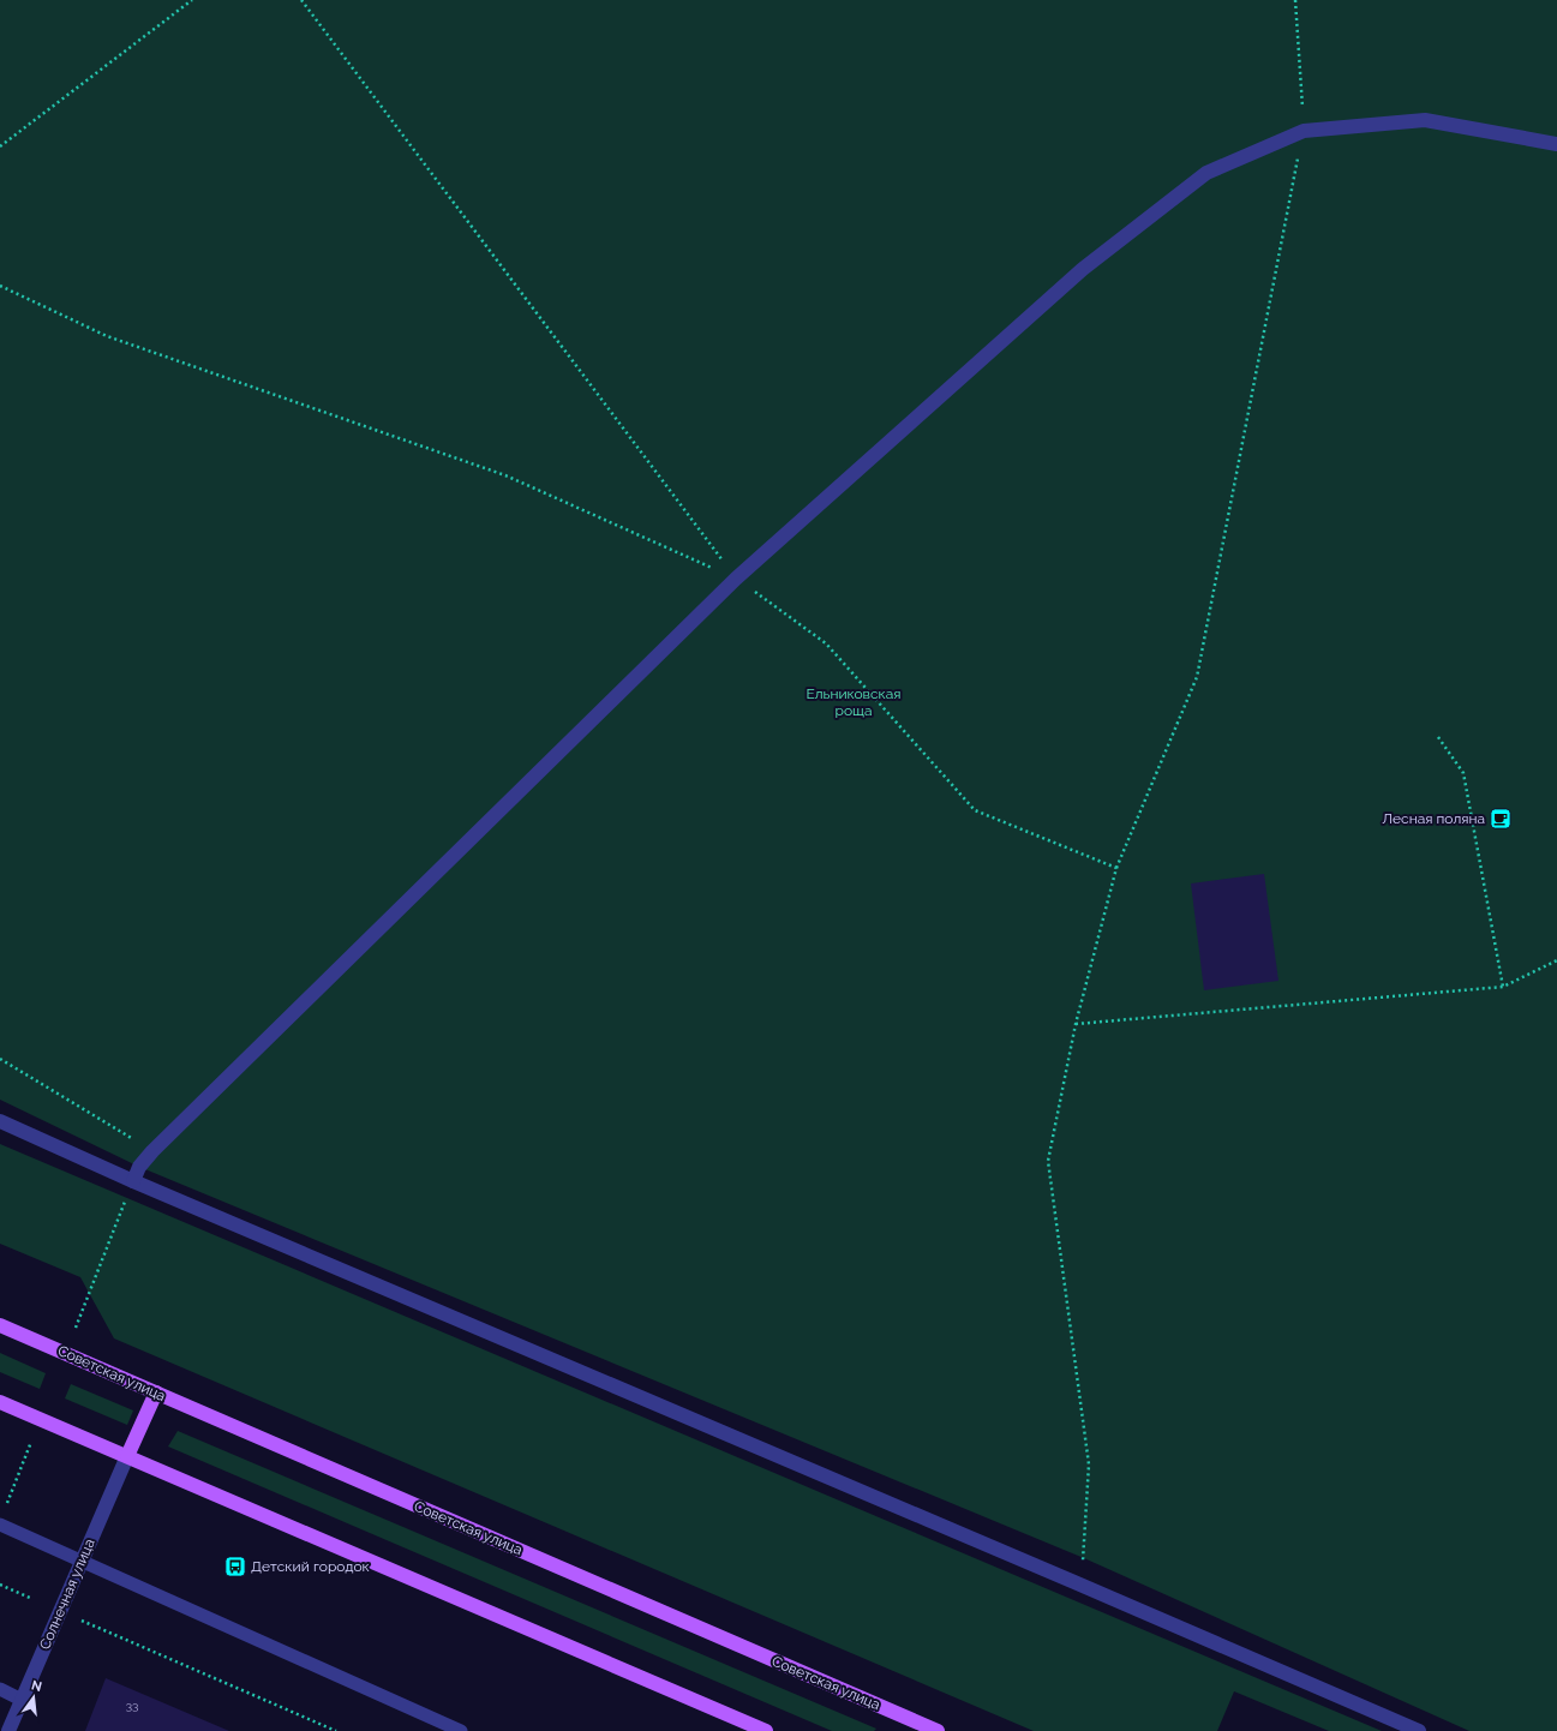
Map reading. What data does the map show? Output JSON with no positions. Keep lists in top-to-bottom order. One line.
{"streets":{"main road":["Советская улица"],"street":["Солнечная улица"]},"parks":["Ельниковская роща"],"places":{"cafe":["Лесная поляна"],"bus stop":["Детский городок"]},"house_numbers":["33"],"north":"top"}
